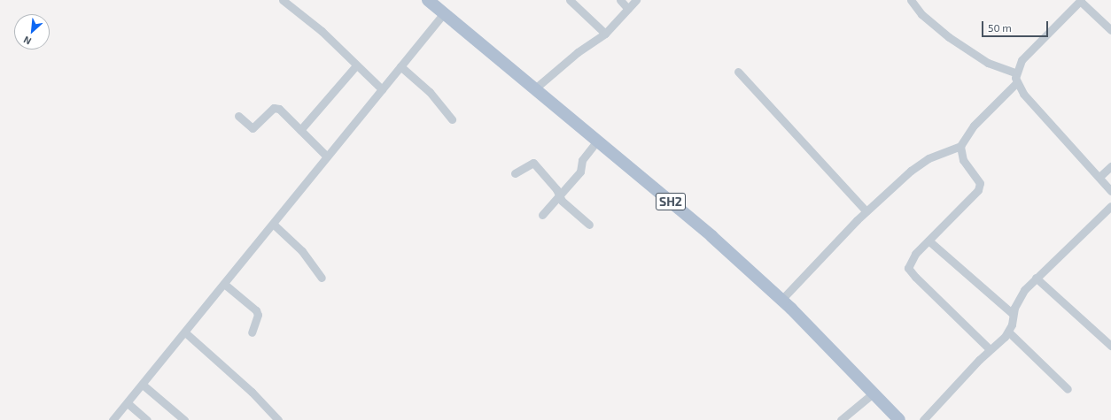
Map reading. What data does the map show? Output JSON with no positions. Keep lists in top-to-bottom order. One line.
{"streets":{"main road":["SH2"]},"scale_bar":"50 m","north":"bottom left"}
